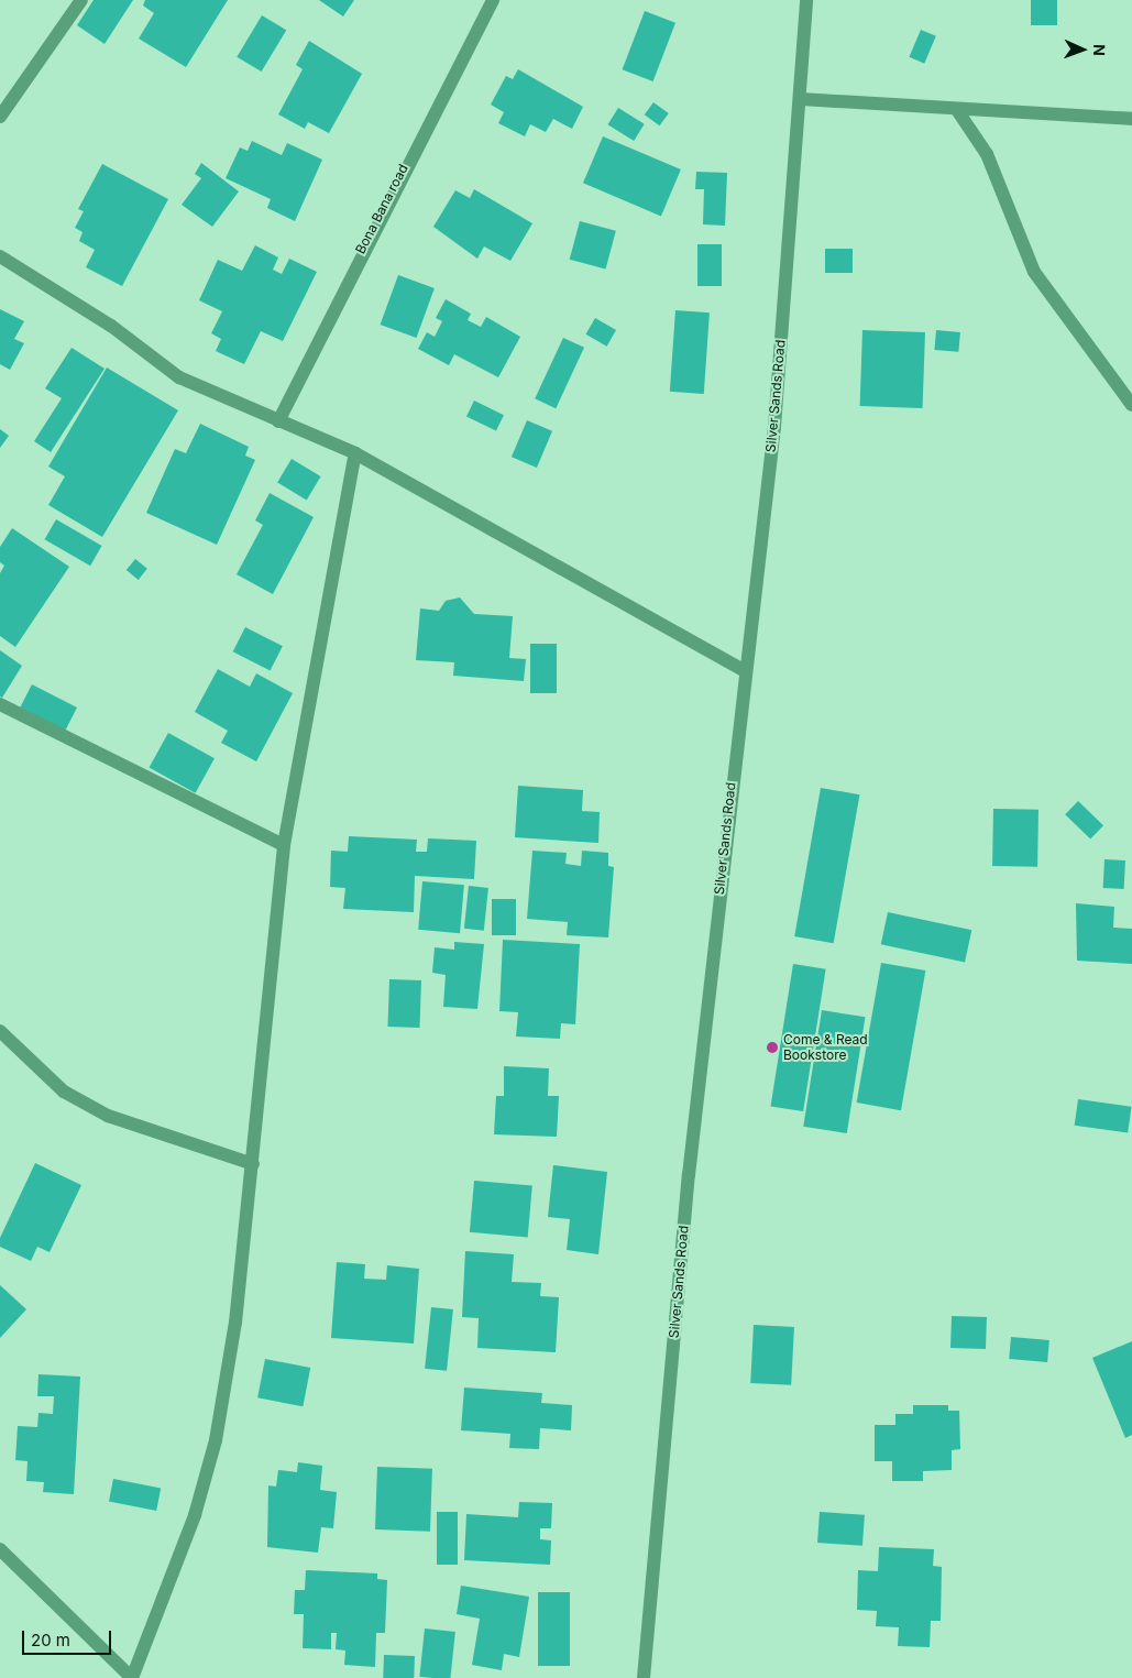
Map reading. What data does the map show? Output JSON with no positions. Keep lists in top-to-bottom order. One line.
{"streets":{"street":["Bona Bana road","Silver Sands Road"]},"places":["Come & Read Bookstore"],"scale_bar":"20 m","north":"right"}
